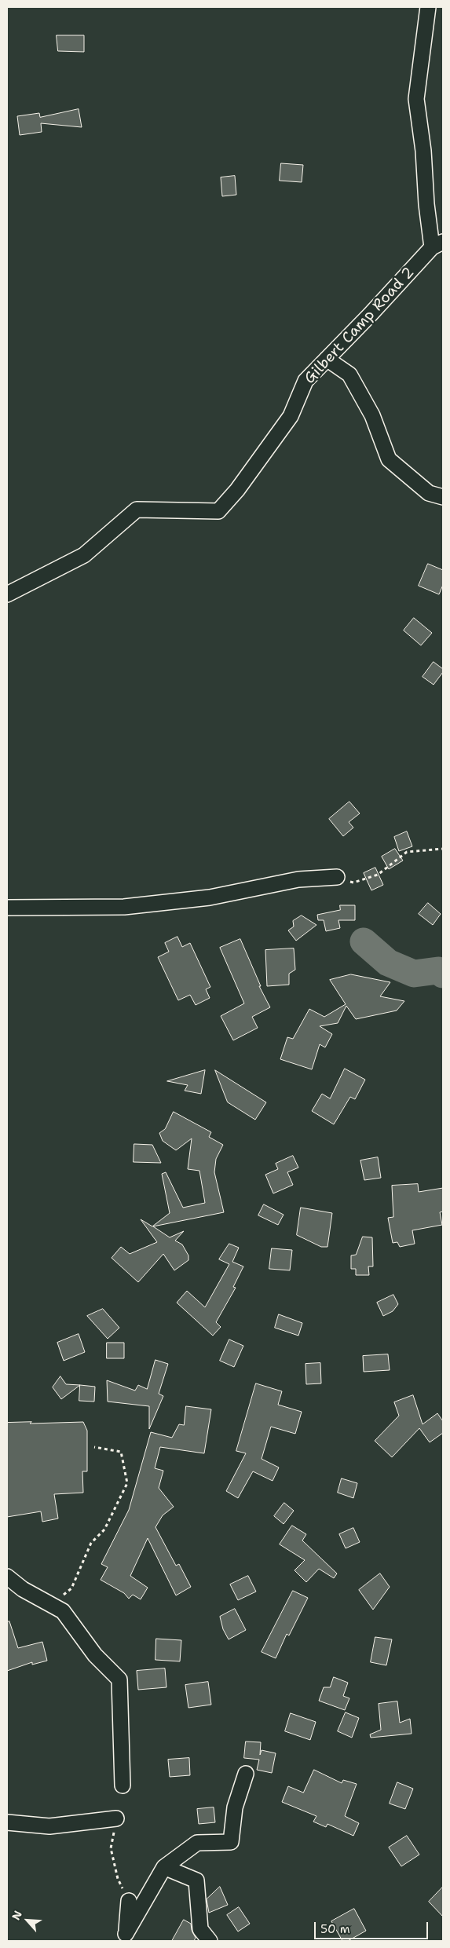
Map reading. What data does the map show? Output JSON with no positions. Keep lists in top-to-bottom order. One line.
{"streets":{"street":["Gilbert Camp Road 2"]},"scale_bar":"50 m","north":"top left"}
